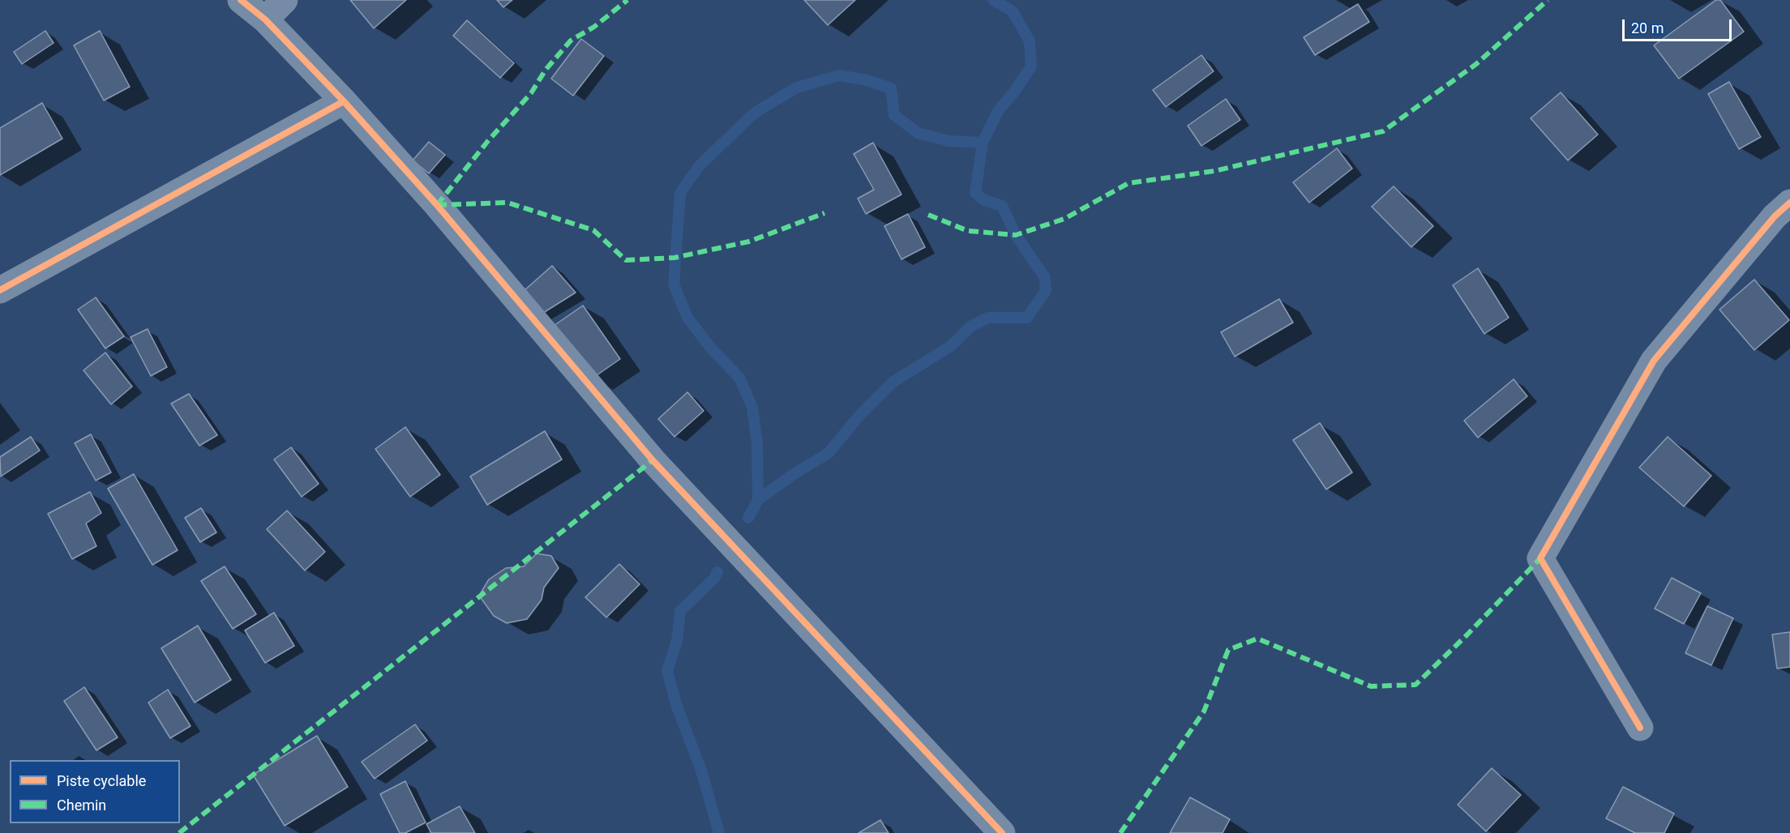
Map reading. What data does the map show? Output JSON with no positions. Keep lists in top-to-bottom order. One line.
{"legend":["Piste cyclable","Chemin"],"scale_bar":"20 m"}
